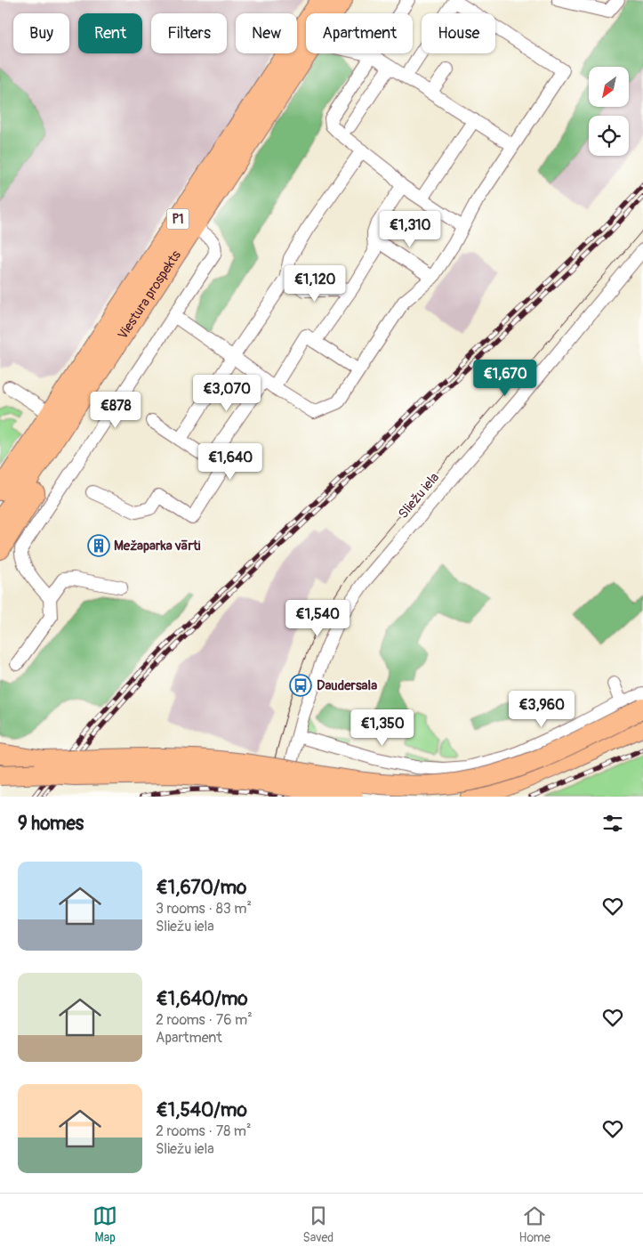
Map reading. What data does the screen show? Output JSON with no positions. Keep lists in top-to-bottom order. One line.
{"streets":{"main road":["P1","Viestura prospekts"],"street":["Sliežu iela"]},"places":{"building":["Mežaparka vārti"],"bus stop":["Daudersala"]},"north":"bottom left","page":{"chip":["Buy","Rent","Filters","New","Apartment","House"],"price":["€1,310","€1,120","€1,670","€3,070","€878","€1,640","€1,540","€3,960","€1,350"],"heading":"9 homes","list":[{"name":"€1,670/mo","note":"3 rooms · 83 m² · Sliežu iela"},{"name":"€1,640/mo","note":"2 rooms · 76 m² · Apartment"},{"name":"€1,540/mo","note":"2 rooms · 78 m² · Sliežu iela"}],"tabs":["Map","Saved","Home"]}}
